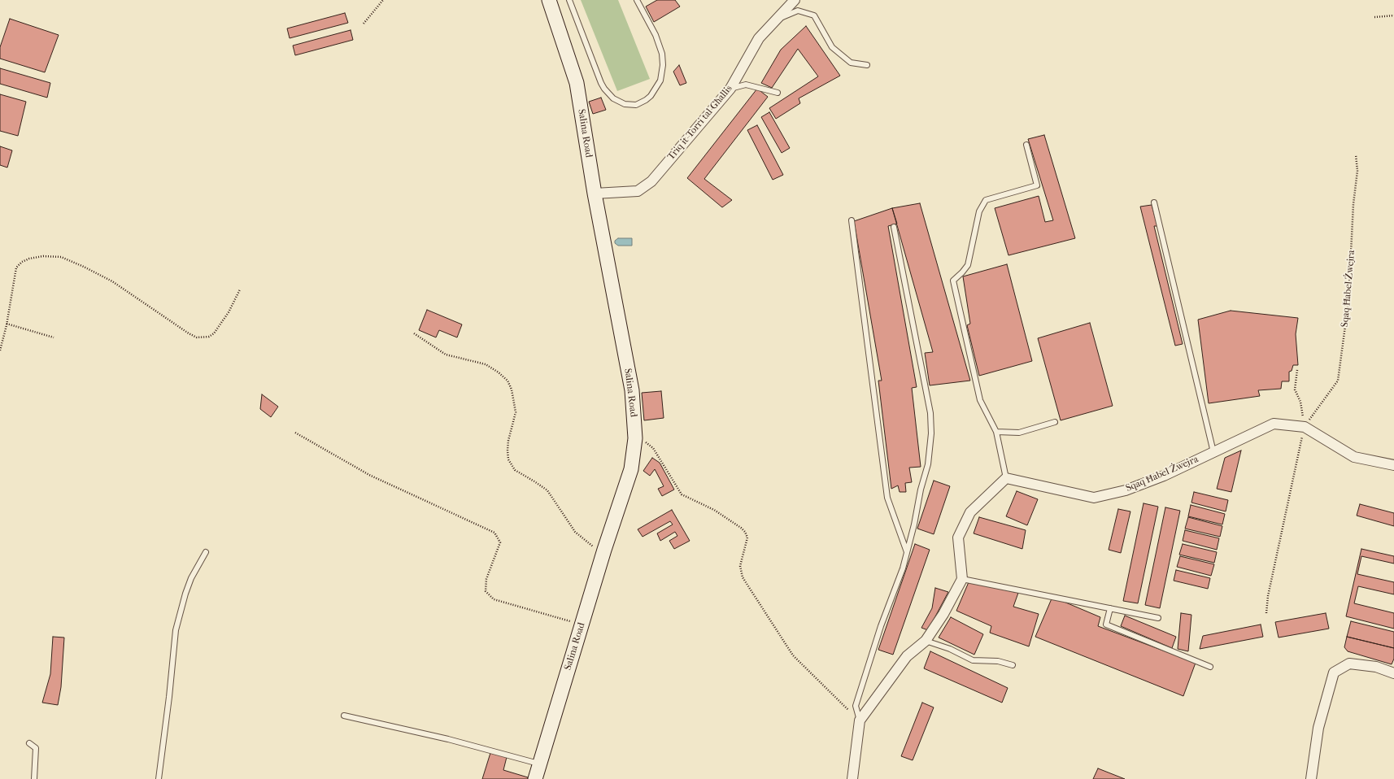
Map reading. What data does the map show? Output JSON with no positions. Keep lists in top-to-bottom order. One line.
{"streets":{"main road":["Salina Road"],"street":["Triq it-Torri tal-Għallis","Sqaq Ħabel Żwejra"]},"crossings":[["Triq it-Torri tal-Għallis","Salina Road"]]}
